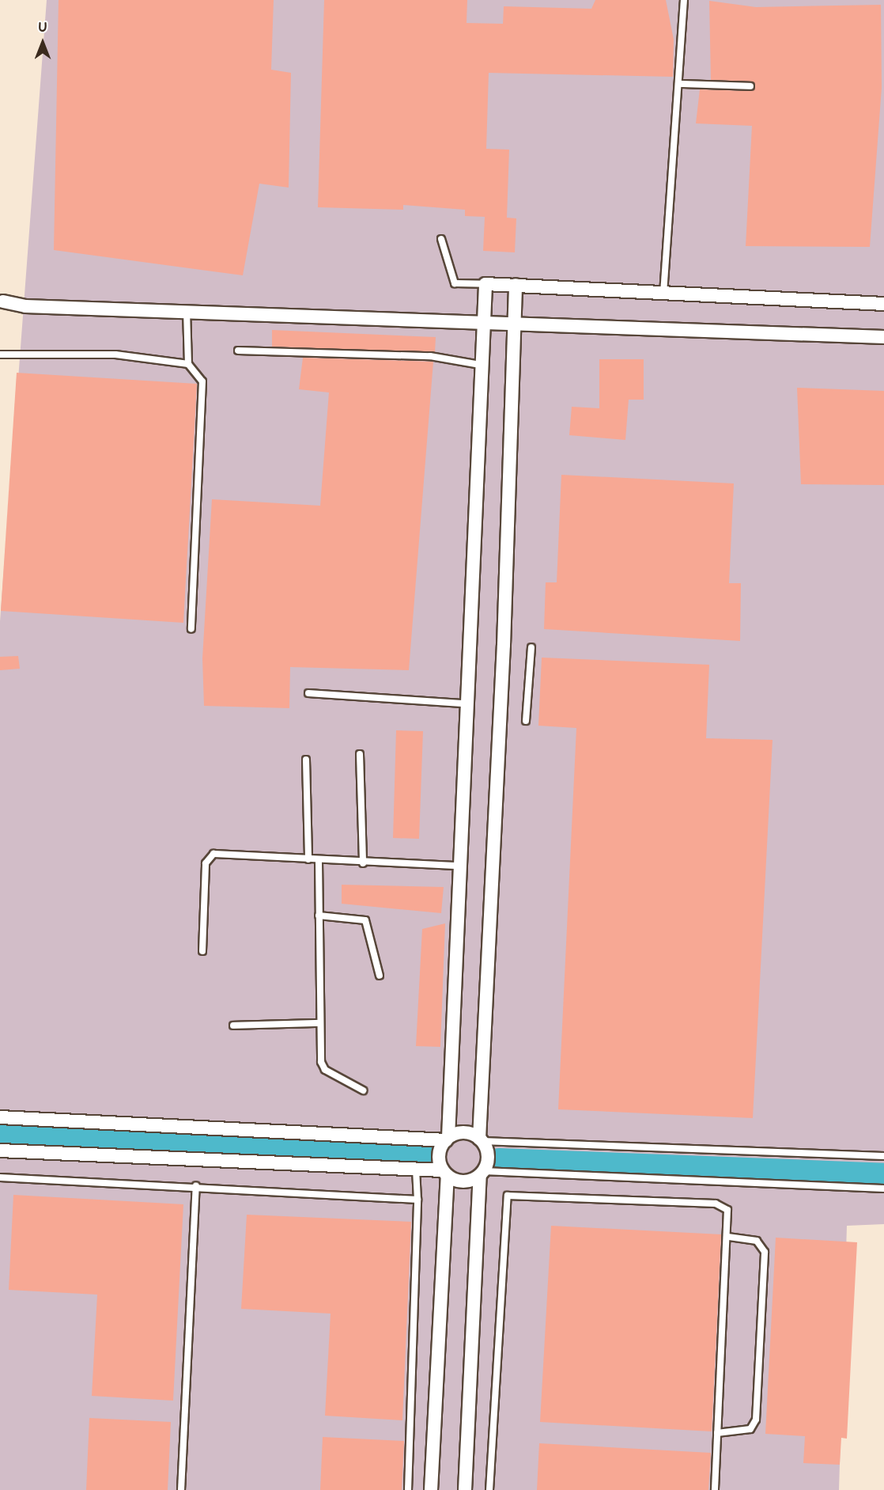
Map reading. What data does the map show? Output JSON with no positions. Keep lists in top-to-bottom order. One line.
{"north":"top"}
